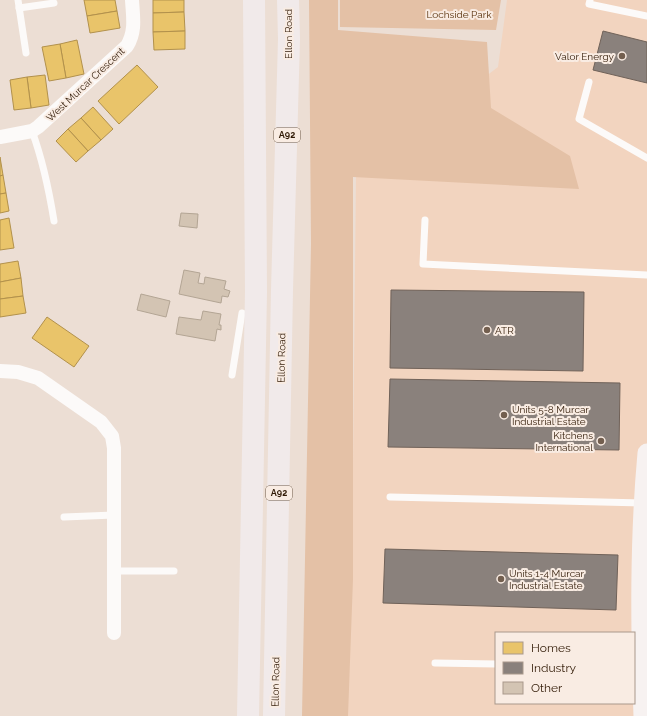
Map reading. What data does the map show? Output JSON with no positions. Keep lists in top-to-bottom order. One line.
{"streets":{"main road":["Ellon Road","A92"],"street":["West Murcar Crescent"]},"parks":["Lochside Park"],"places":["Valor Energy","ATR","Units 5-8 Murcar Industrial Estate","Kitchens International","Units 1-4 Murcar Industrial Estate"],"legend":["Homes","Industry","Other"]}
